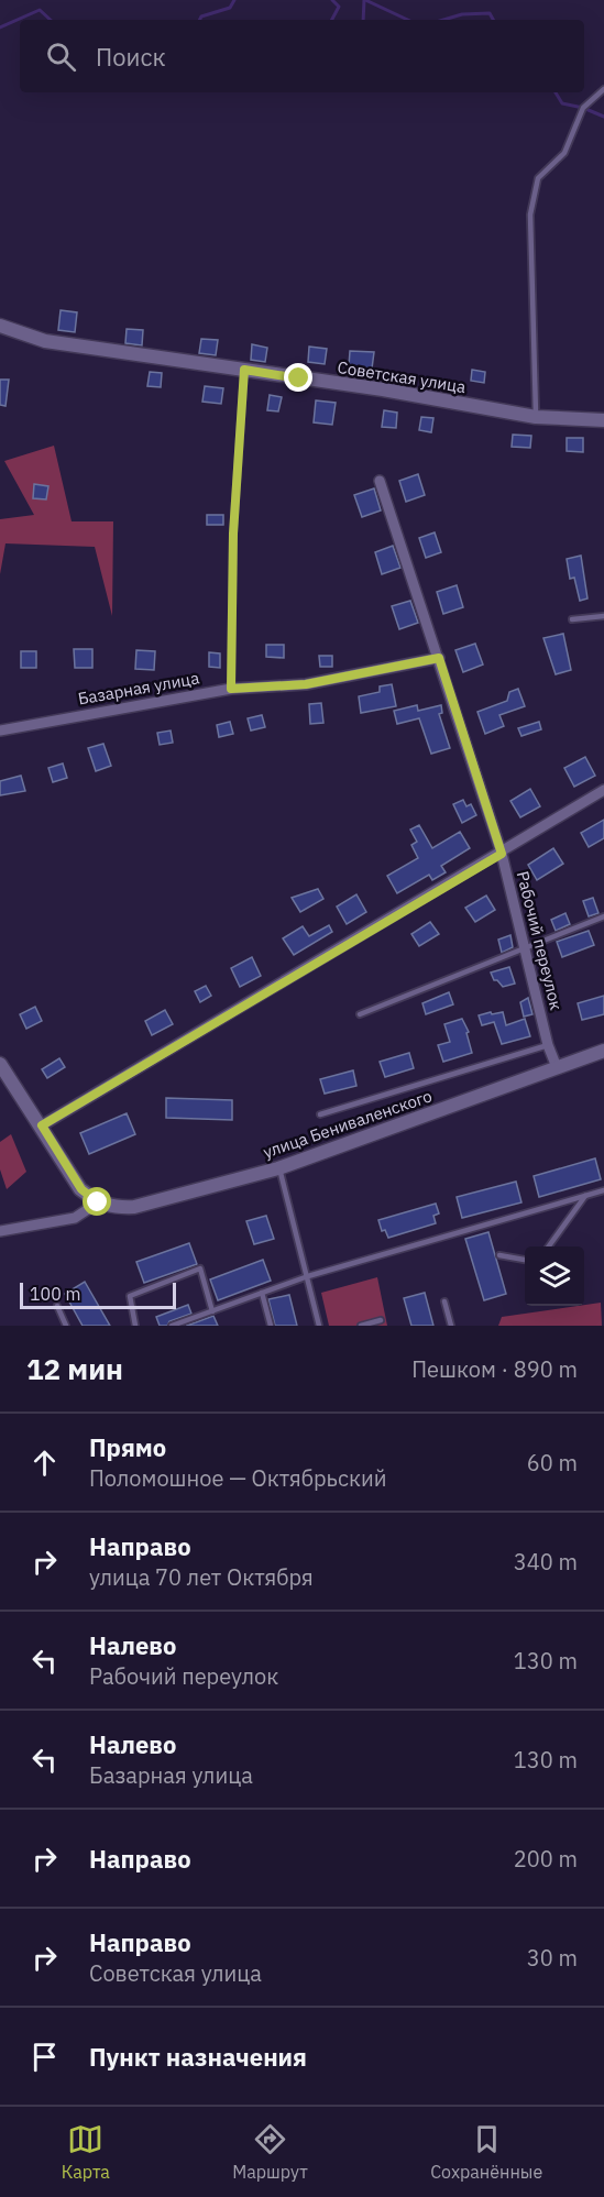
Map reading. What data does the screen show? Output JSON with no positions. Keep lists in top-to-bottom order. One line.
{"streets":{"street":["Советская улица","Базарная улица","Рабочий переулок","улица Бениваленского"]},"crossings":[["Базарная улица","Рабочий переулок"],["Рабочий переулок","улица Бениваленского"]],"scale_bar":"100 m","page":{"search":"Поиск","scale":"100 m","heading":["12 мин","Пешком · 890 m"],"list":[["Прямо","Поломошное — Октябрьский","60 m"],["Направо","улица 70 лет Октября","340 m"],["Налево","Рабочий переулок","130 m"],["Налево","Базарная улица","130 m"],["Направо","200 m"],["Направо","Советская улица","30 m"],"Пункт назначения"],"nav":["Карта","Маршрут","Сохранённые"]}}
